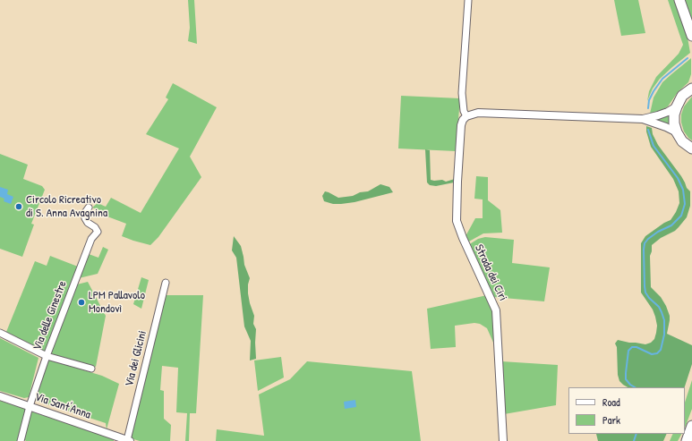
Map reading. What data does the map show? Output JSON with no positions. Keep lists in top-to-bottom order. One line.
{"streets":{"street":["Strada dei Ciri","Via delle Ginestre","Via dei Glicini","Via Sant'Anna"]},"crossings":[["Via delle Ginestre","Via Sant'Anna"],["Via dei Glicini","Via Sant'Anna"]],"places":["Circolo Ricreativo di S. Anna Avagnina","LPM Pallavolo Mondovì"],"legend":["Road","Park"]}
